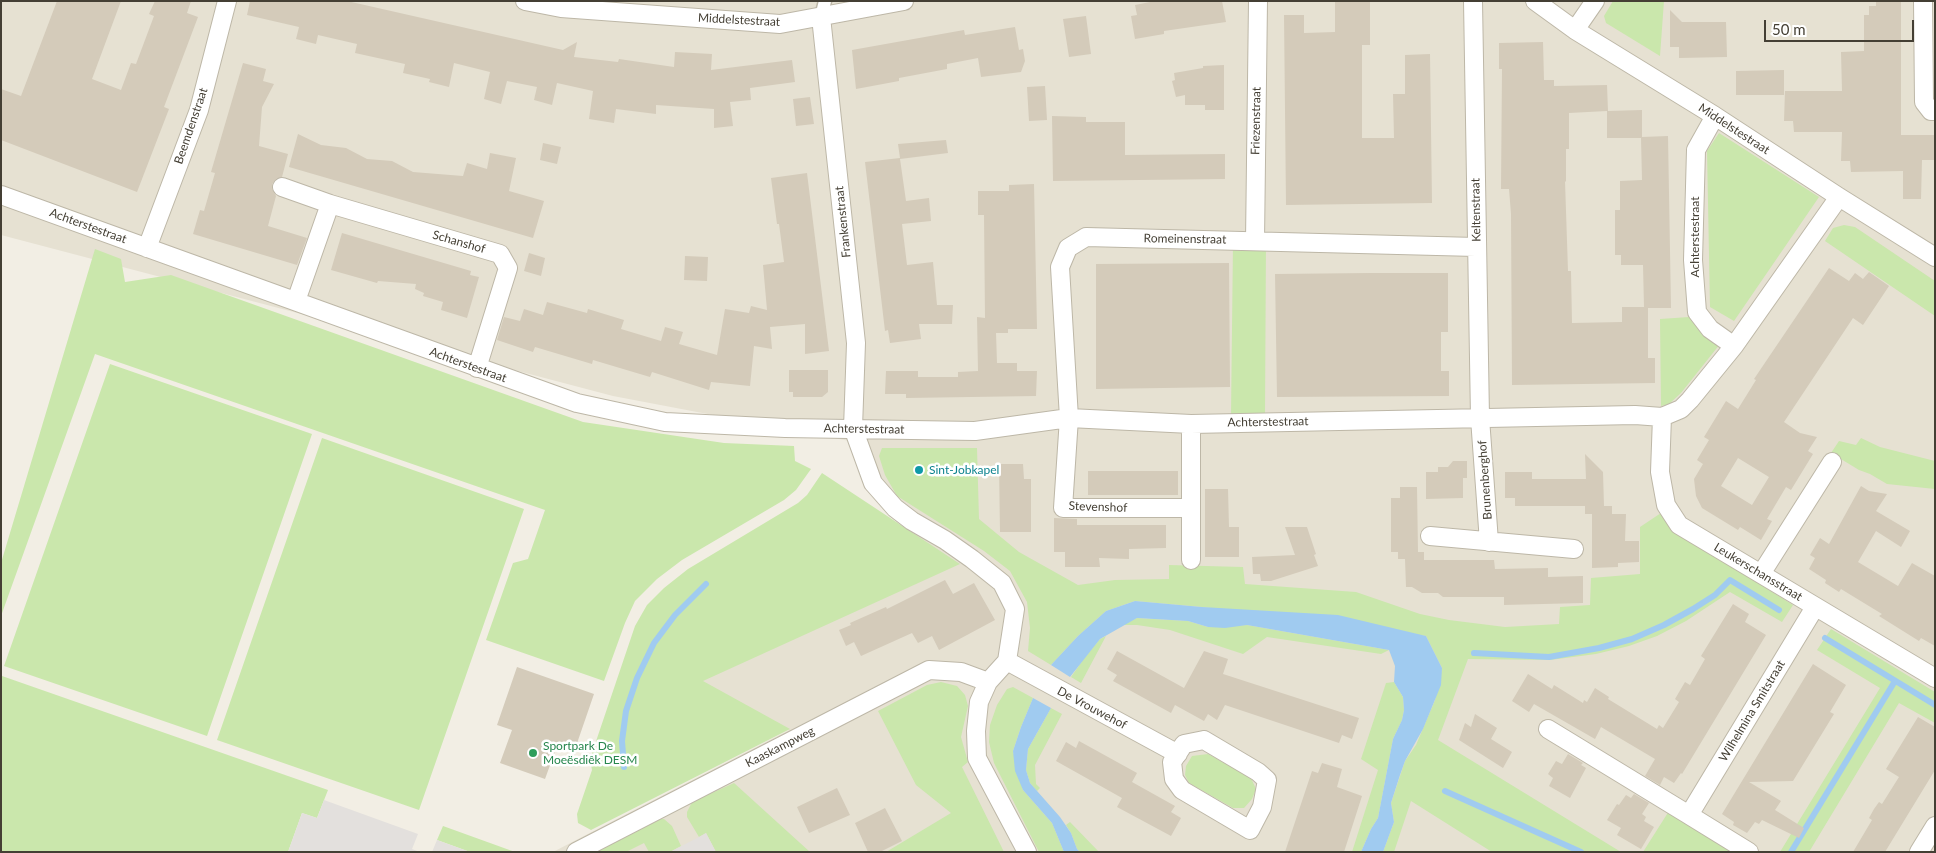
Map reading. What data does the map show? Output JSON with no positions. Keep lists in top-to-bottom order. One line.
{"streets":{"street":["Middelstestraat","Friezenstraat","Beemdenstraat","Keltenstraat","Frankenstraat","Achterstestraat","Romeinenstraat","Schanshof","Brunenberghof","Stevenshof","Leukerschansstraat","De Vrouwehof","Wilhelmina Smitstraat","Kaaskampweg"]},"crossings":[["Middelstestraat","Frankenstraat"],["Middelstestraat","Achterstestraat"],["Friezenstraat","Romeinenstraat"],["Beemdenstraat","Achterstestraat"],["Keltenstraat","Achterstestraat"],["Keltenstraat","Romeinenstraat"],["Keltenstraat","Brunenberghof"],["Frankenstraat","Achterstestraat"],["Achterstestraat","Romeinenstraat"],["Achterstestraat","Schanshof"],["Achterstestraat","Brunenberghof"],["Achterstestraat","Stevenshof"],["Achterstestraat","Leukerschansstraat"],["Romeinenstraat","Stevenshof"],["Leukerschansstraat","Wilhelmina Smitstraat"]],"places":["Sint-Jobkapel","Sportpark De Moeësdiêk DESM"],"scale_bar":"50 m"}
